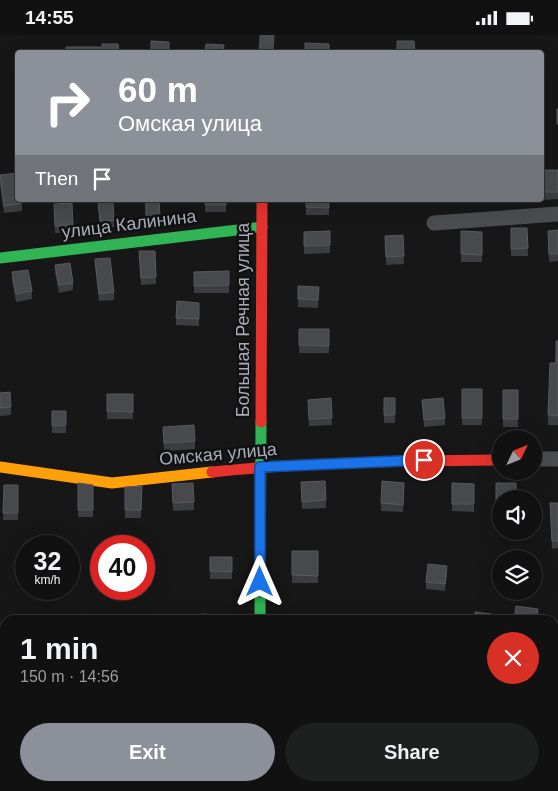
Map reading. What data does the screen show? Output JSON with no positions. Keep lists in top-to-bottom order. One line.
{"streets":{"street":["улица Калинина","Большая Речная улица","Омская улица"]},"crossings":[["улица Калинина","Большая Речная улица"],["Большая Речная улица","Омская улица"]],"north":"top right","page":{"status":"14:55","turn":["60 m","Омская улица"],"then":"Then","speed":"32 km/h","limit":"40","heading":["1 min","150 m · 14:56"],"buttons":["Exit","Share"]}}
